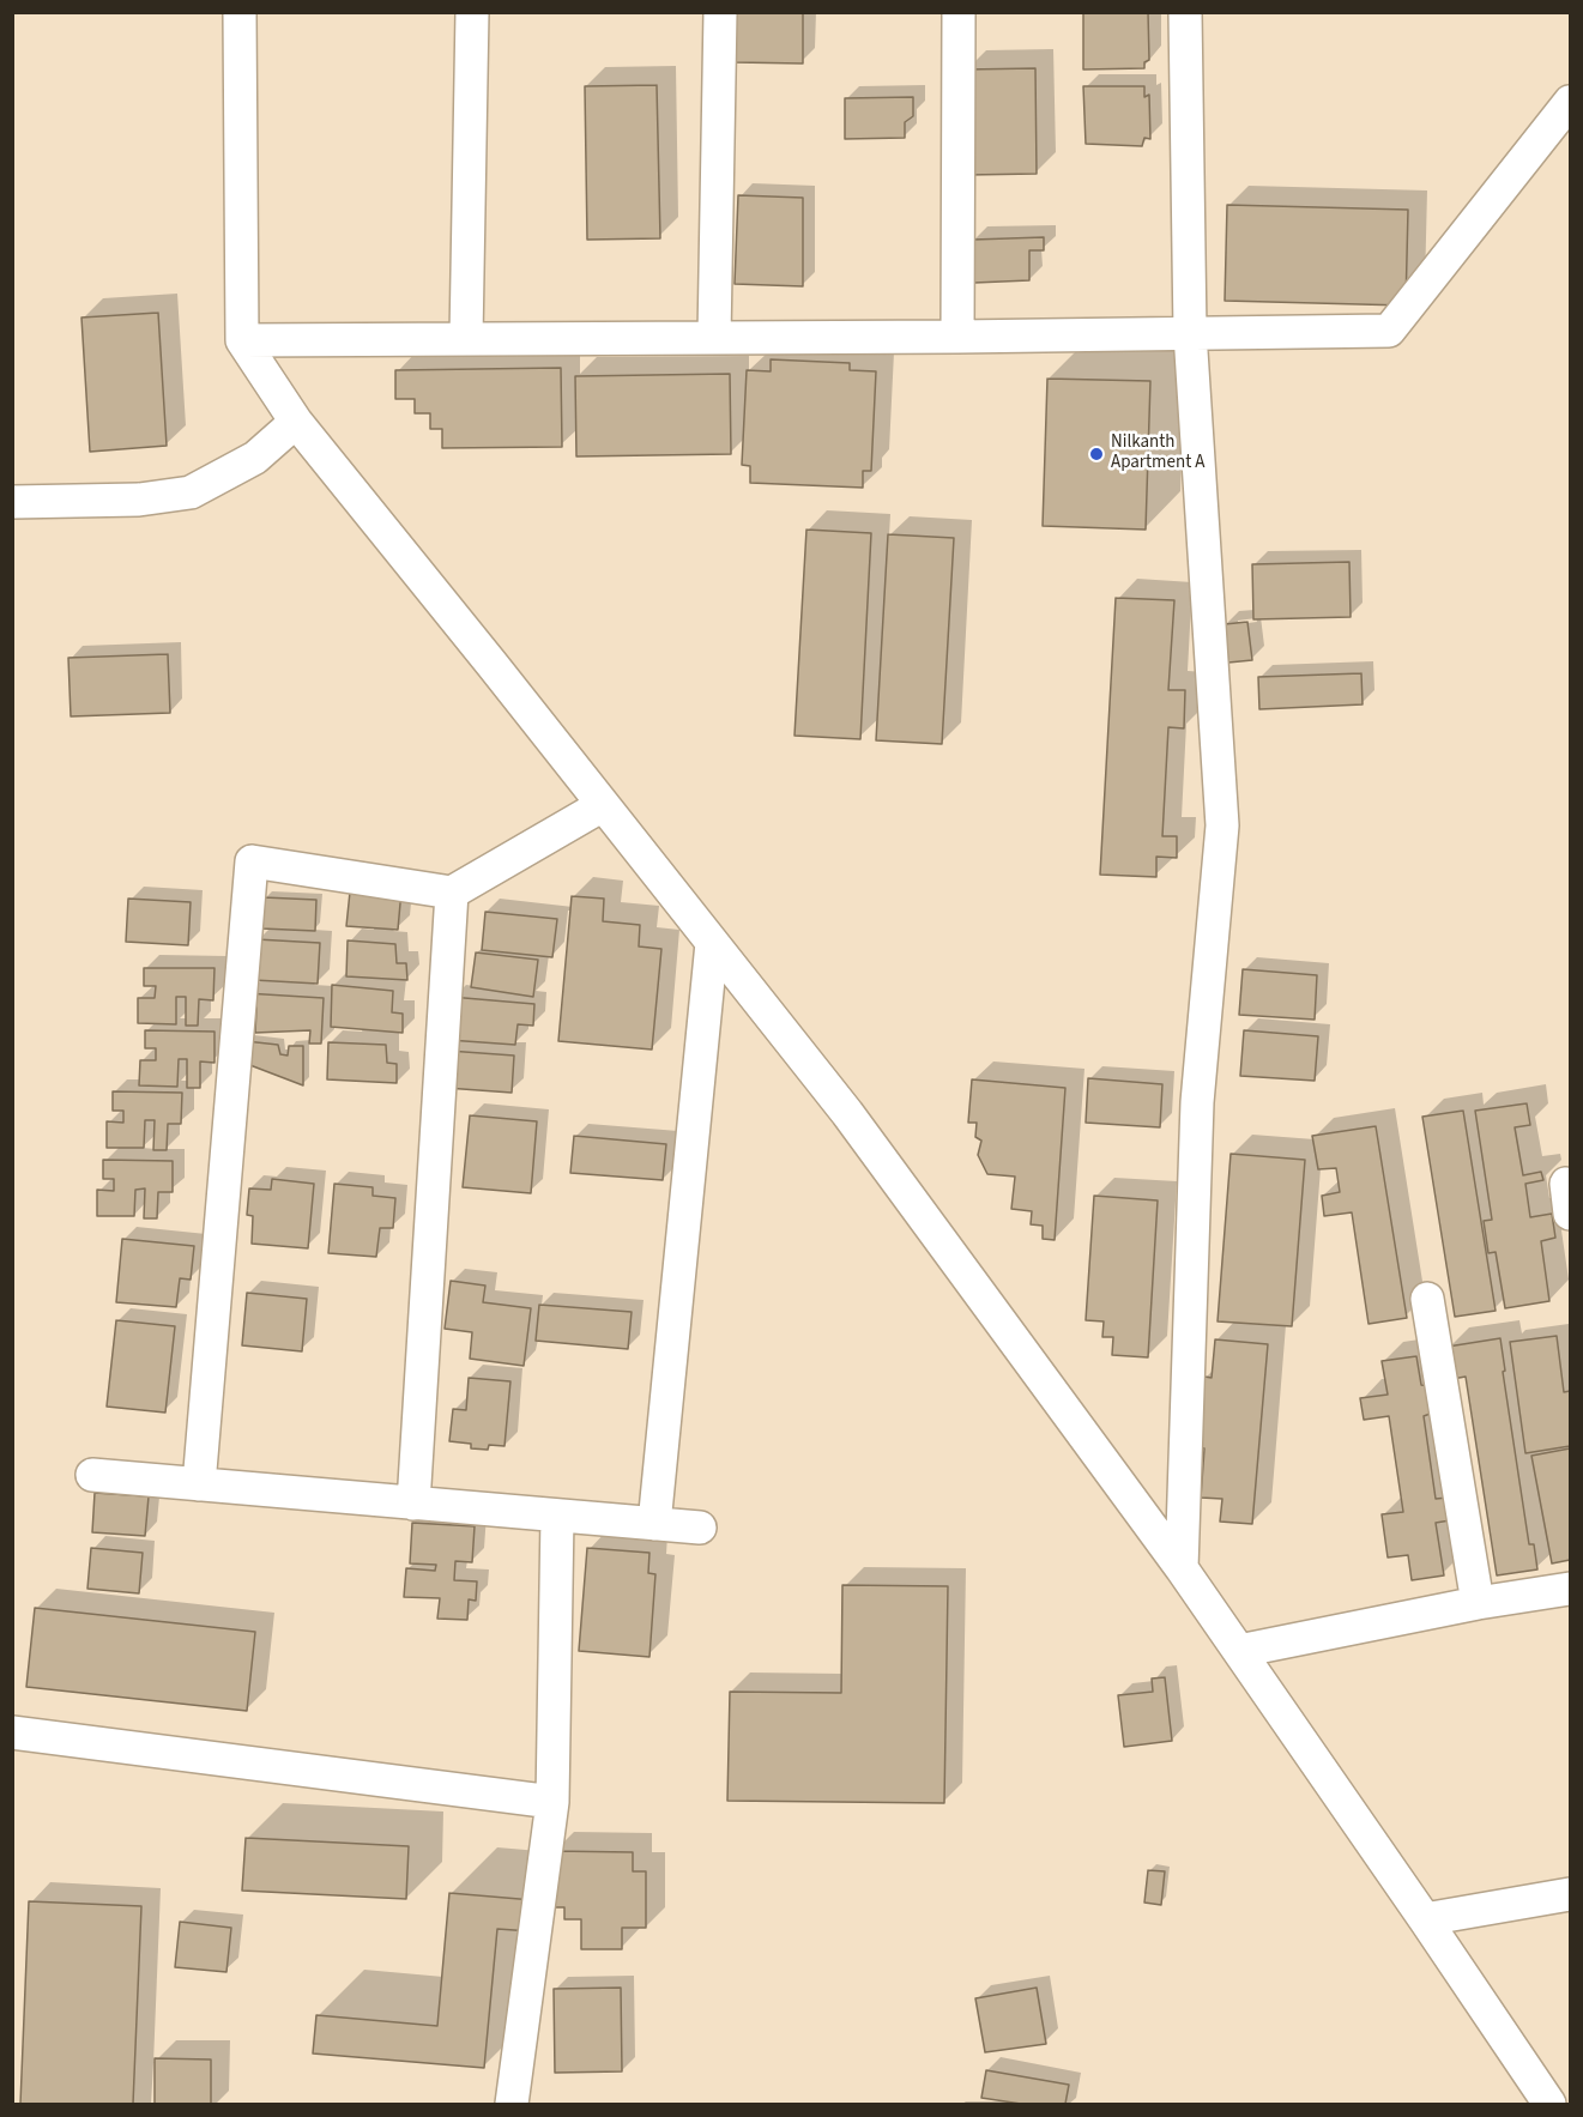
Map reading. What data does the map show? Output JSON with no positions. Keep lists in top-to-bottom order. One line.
{"places":["Nilkanth Apartment A"]}
